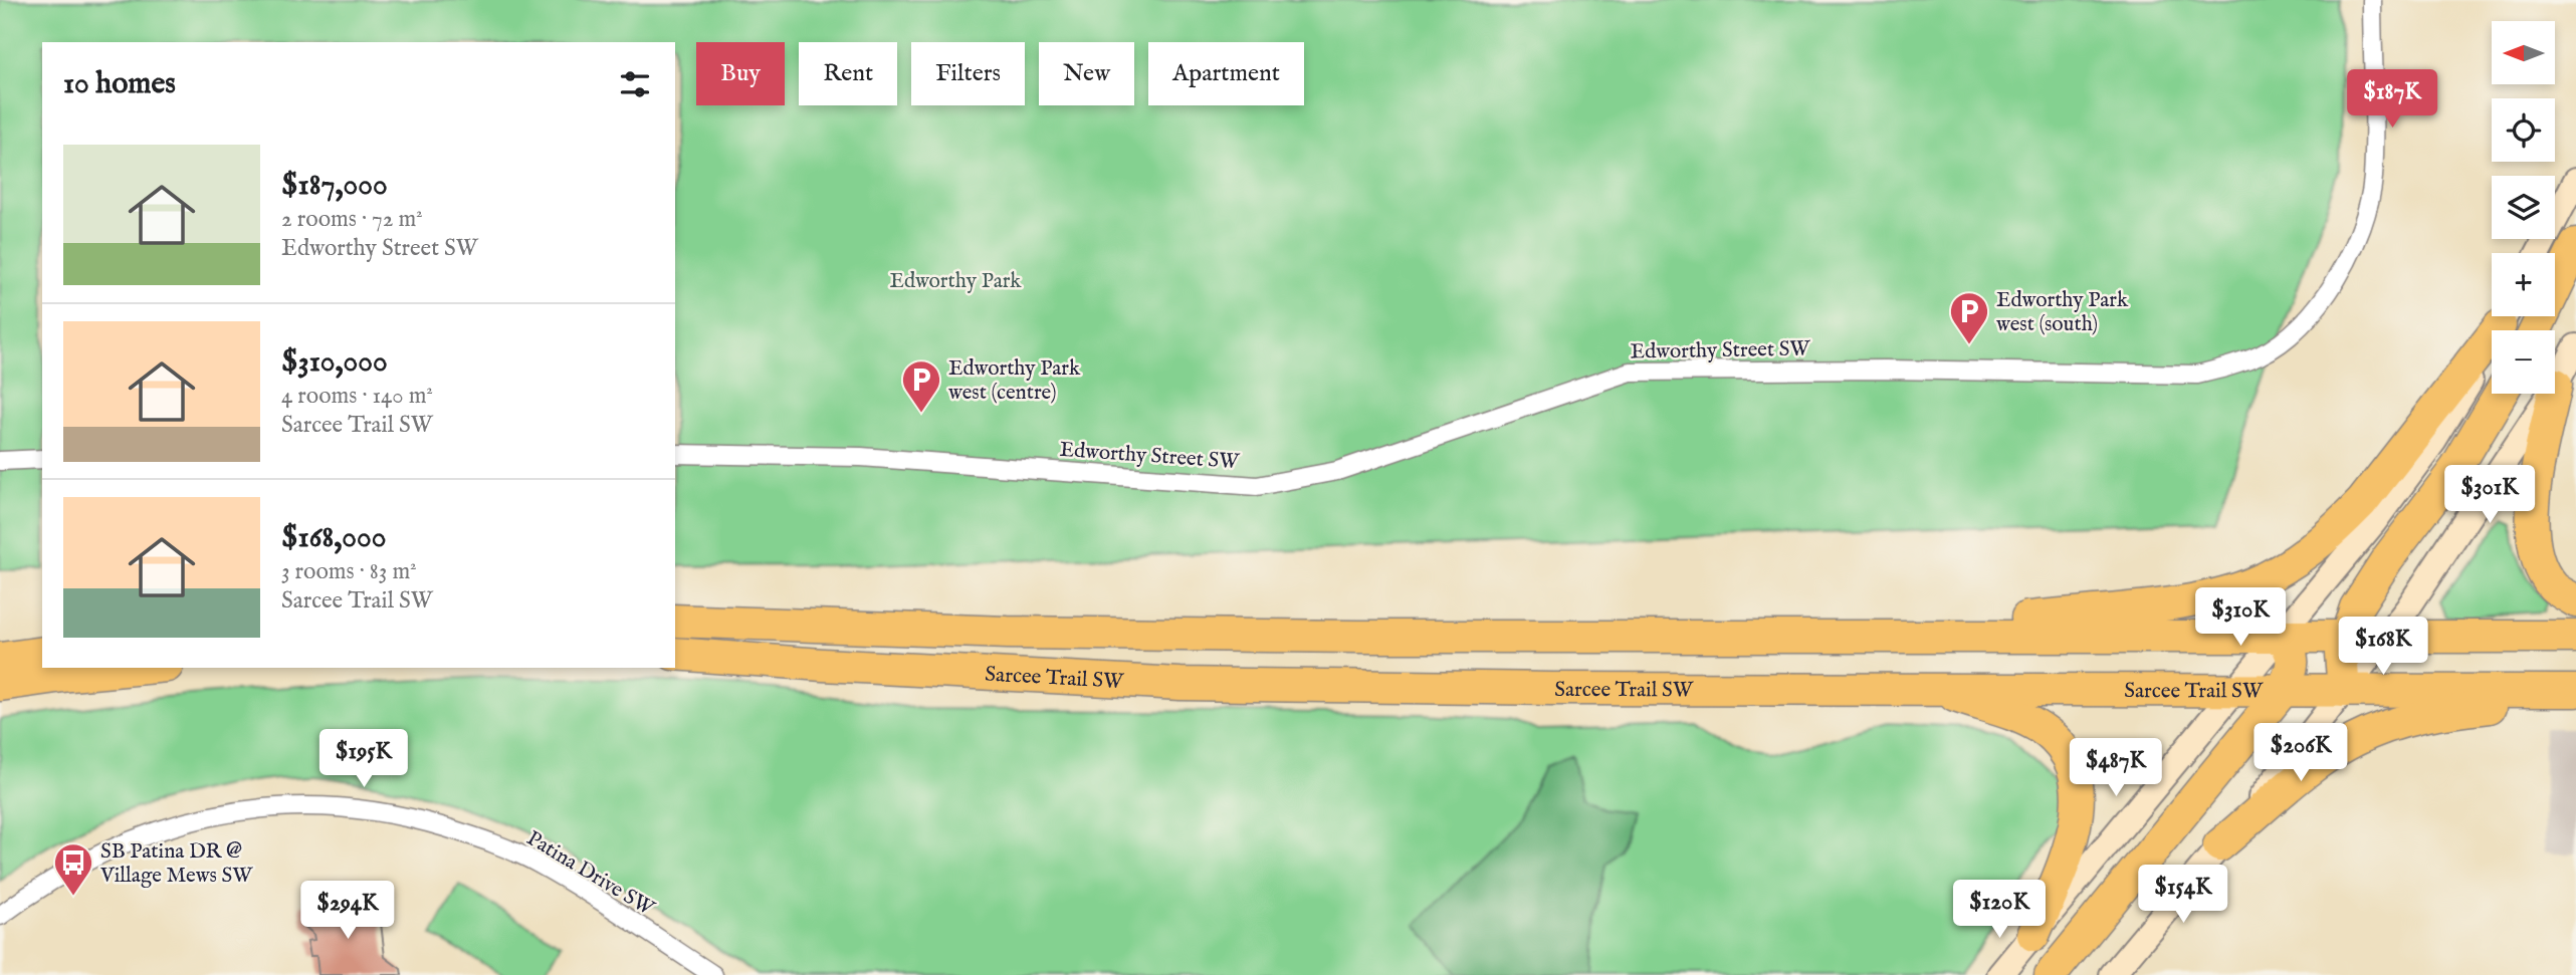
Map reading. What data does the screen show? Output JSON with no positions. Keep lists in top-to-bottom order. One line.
{"streets":{"highway":["Sarcee Trail SW"],"street":["Edworthy Street SW","Patina Drive SW"]},"parks":["Edworthy Park"],"places":{"parking":["Edworthy Park west (south)","Edworthy Park west (centre)"],"bus stop":["SB Patina DR @ Village Mews SW"]},"north":"left","page":{"map_buttons":["+","−"],"chip":["Buy","Rent","Filters","New","Apartment"],"heading":"10 homes","price":["$187K","$301K","$310K","$168K","$206K","$195K","$487K","$154K","$120K","$294K"],"list":[{"name":"$187,000","note":"2 rooms · 72 m² · Edworthy Street SW"},{"name":"$310,000","note":"4 rooms · 140 m² · Sarcee Trail SW"},{"name":"$168,000","note":"3 rooms · 83 m² · Sarcee Trail SW"}]}}
